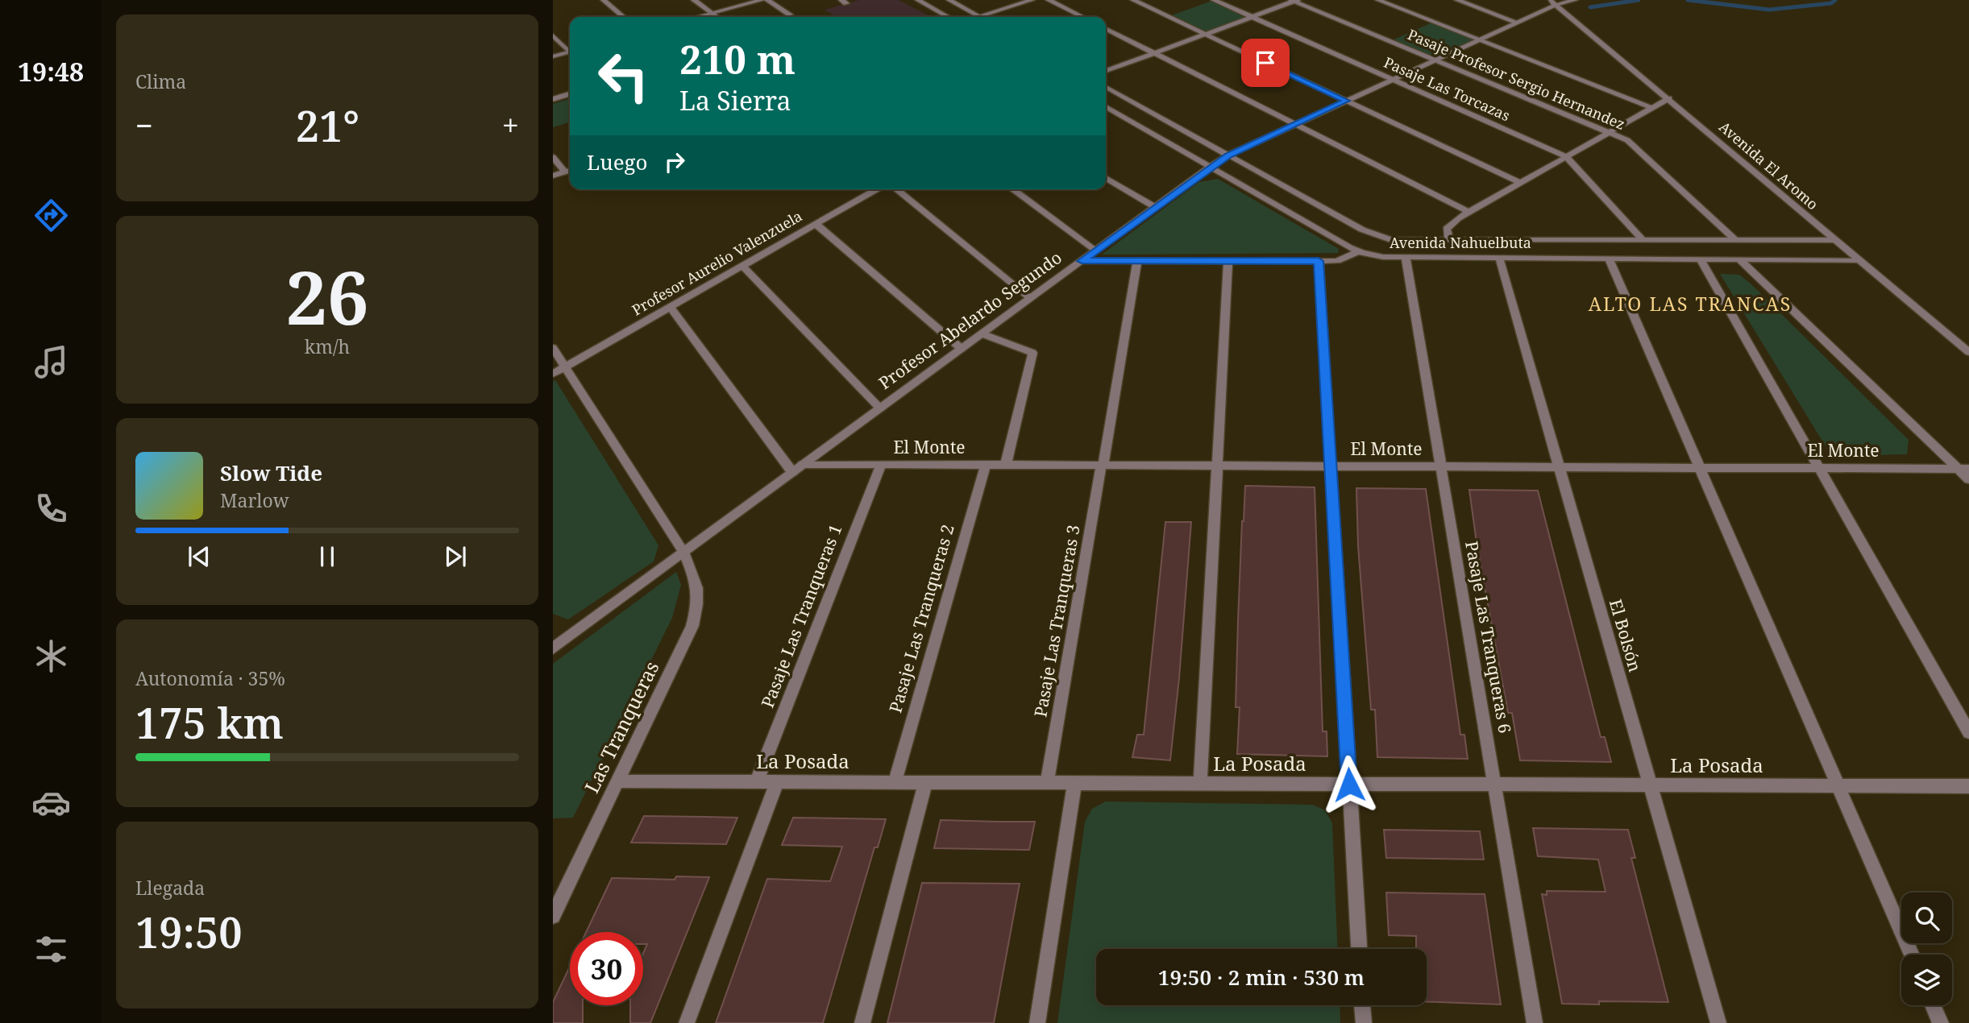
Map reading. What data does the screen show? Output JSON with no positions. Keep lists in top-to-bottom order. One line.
{"streets":{"street":["Pasaje Profesor Sergio Hernandez","Pasaje Las Torcazas","Avenida El Aromo","Avenida Nahuelbuta","Profesor Aurelio Valenzuela","Profesor Abelardo Segundo","El Monte","Pasaje Las Tranqueras 1","Pasaje Las Tranqueras 2","Pasaje Las Tranqueras 3","El Bolsón","Pasaje Las Tranqueras 6","Las Tranqueras","La Posada"]},"crossings":[["Pasaje Profesor Sergio Hernandez","Avenida Nahuelbuta"],["Pasaje Profesor Sergio Hernandez","Profesor Abelardo Segundo"],["Pasaje Las Torcazas","Avenida Nahuelbuta"],["Pasaje Las Torcazas","Profesor Abelardo Segundo"],["Avenida El Aromo","Avenida Nahuelbuta"],["Avenida El Aromo","Profesor Abelardo Segundo"],["Avenida Nahuelbuta","Profesor Abelardo Segundo"],["Avenida Nahuelbuta","El Bolsón"],["Avenida Nahuelbuta","Pasaje Las Tranqueras 6"],["Profesor Aurelio Valenzuela","Las Tranqueras"],["Profesor Abelardo Segundo","El Monte"],["Profesor Abelardo Segundo","Las Tranqueras"],["El Monte","Pasaje Las Tranqueras 1"],["El Monte","Pasaje Las Tranqueras 2"],["El Monte","Pasaje Las Tranqueras 3"],["El Monte","El Bolsón"],["El Monte","Pasaje Las Tranqueras 6"],["Pasaje Las Tranqueras 1","La Posada"],["Pasaje Las Tranqueras 2","La Posada"],["Pasaje Las Tranqueras 3","La Posada"],["El Bolsón","La Posada"],["Pasaje Las Tranqueras 6","La Posada"],["Las Tranqueras","La Posada"]],"districts":["ALTO LAS TRANCAS"],"page":{"tabs":"19:48","tile":["Clima",["26","km/h"],["Autonomía · 35%","175 km"],["Llegada","19:50"]],"turn":["210 m","La Sierra"],"heat":["−","21°","+"],"then":"Luego","song":["Slow Tide","Marlow"],"limit":"30","trip":"19:50 · 2 min · 530 m"}}
